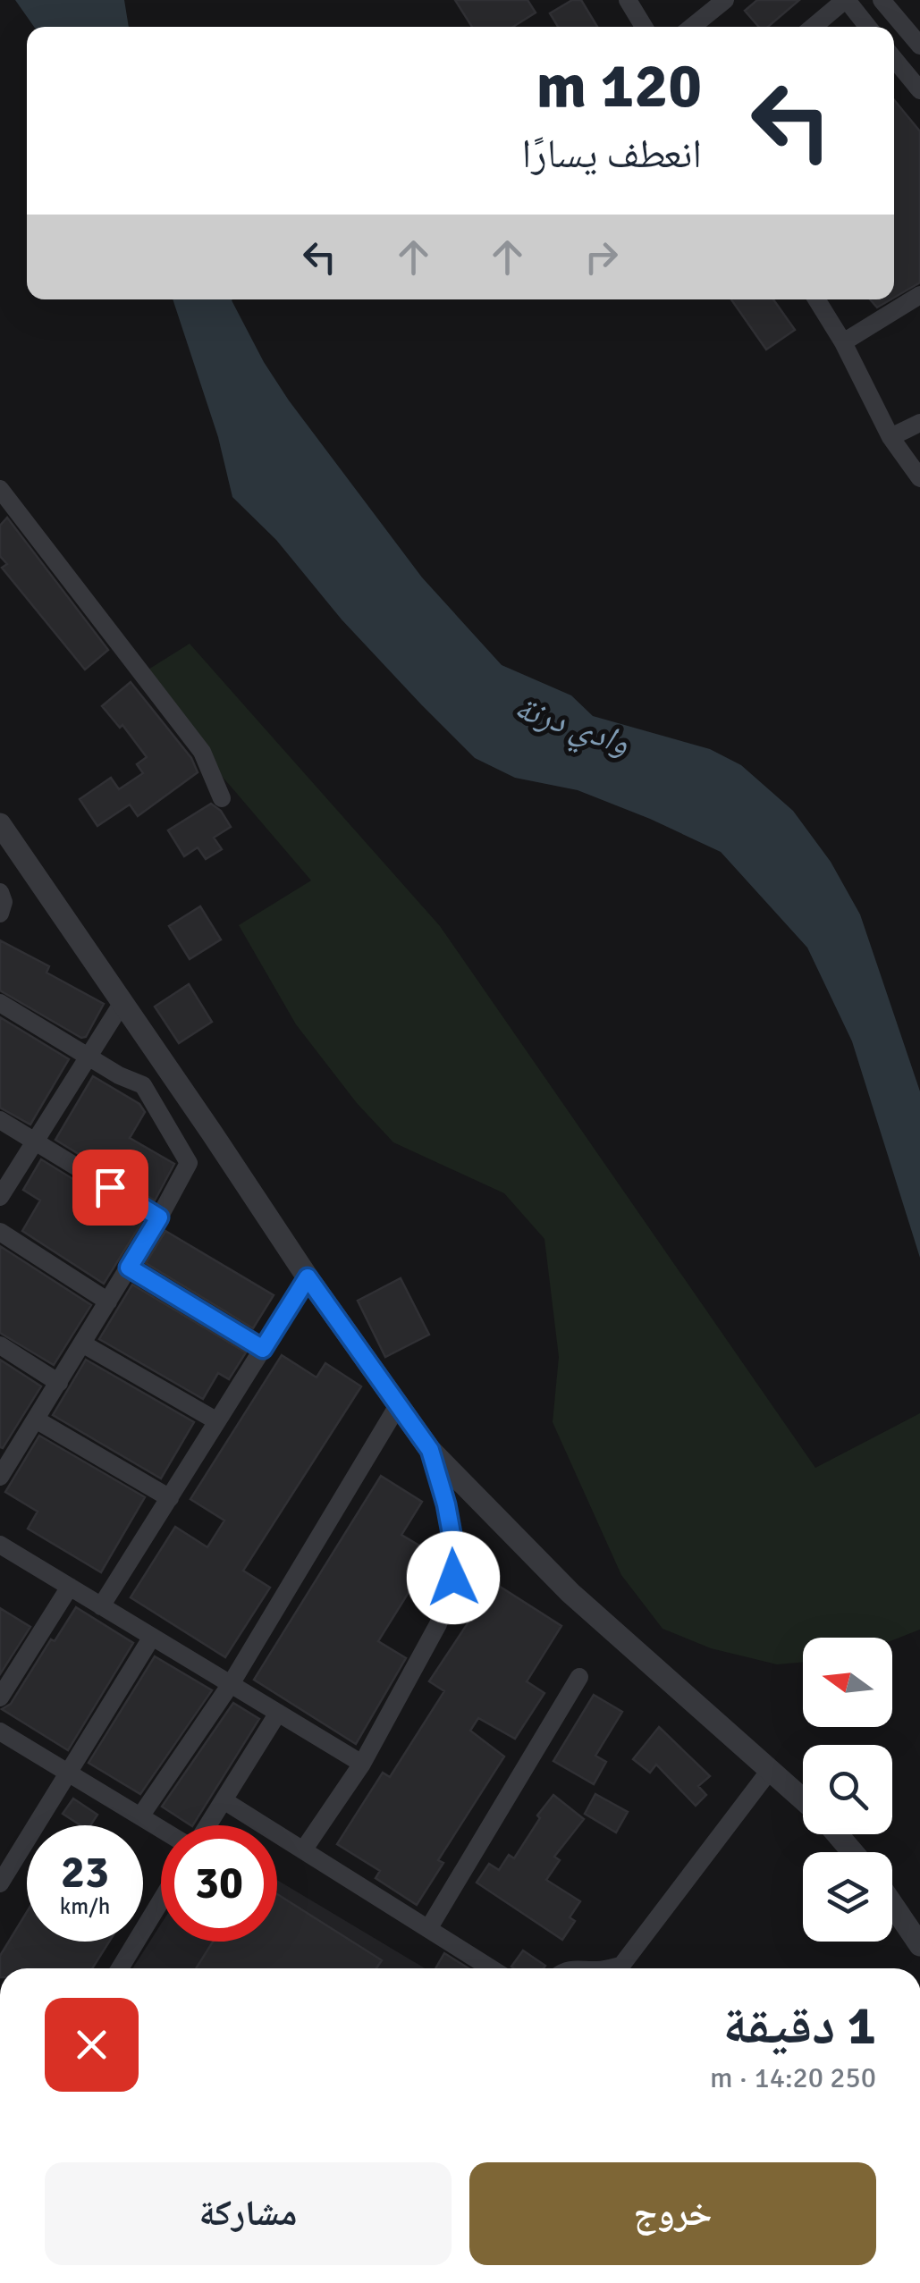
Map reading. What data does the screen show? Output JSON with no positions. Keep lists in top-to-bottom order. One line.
{"water":["وادي درنة"],"north":"left","page":{"turn":["120 m","انعطف يسارًا"],"speed":"23 km/h","limit":"30","heading":["1 دقيقة","250 m · 14:20"],"buttons":["خروج","مشاركة"]}}
